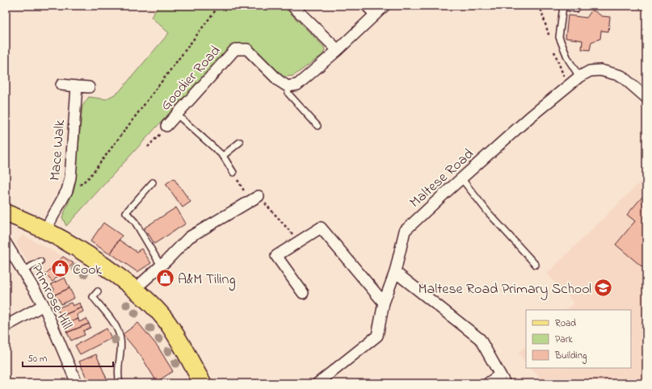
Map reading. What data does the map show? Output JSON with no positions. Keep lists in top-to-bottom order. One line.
{"streets":{"street":["Goodier Road","Mace Walk","Maltese Road","Primrose Hill"]},"places":{"shop":["Cook","A&M Tiling"],"school or university":["Maltese Road Primary School"]},"legend":["Road","Park","Building"],"scale_bar":"50 m"}
